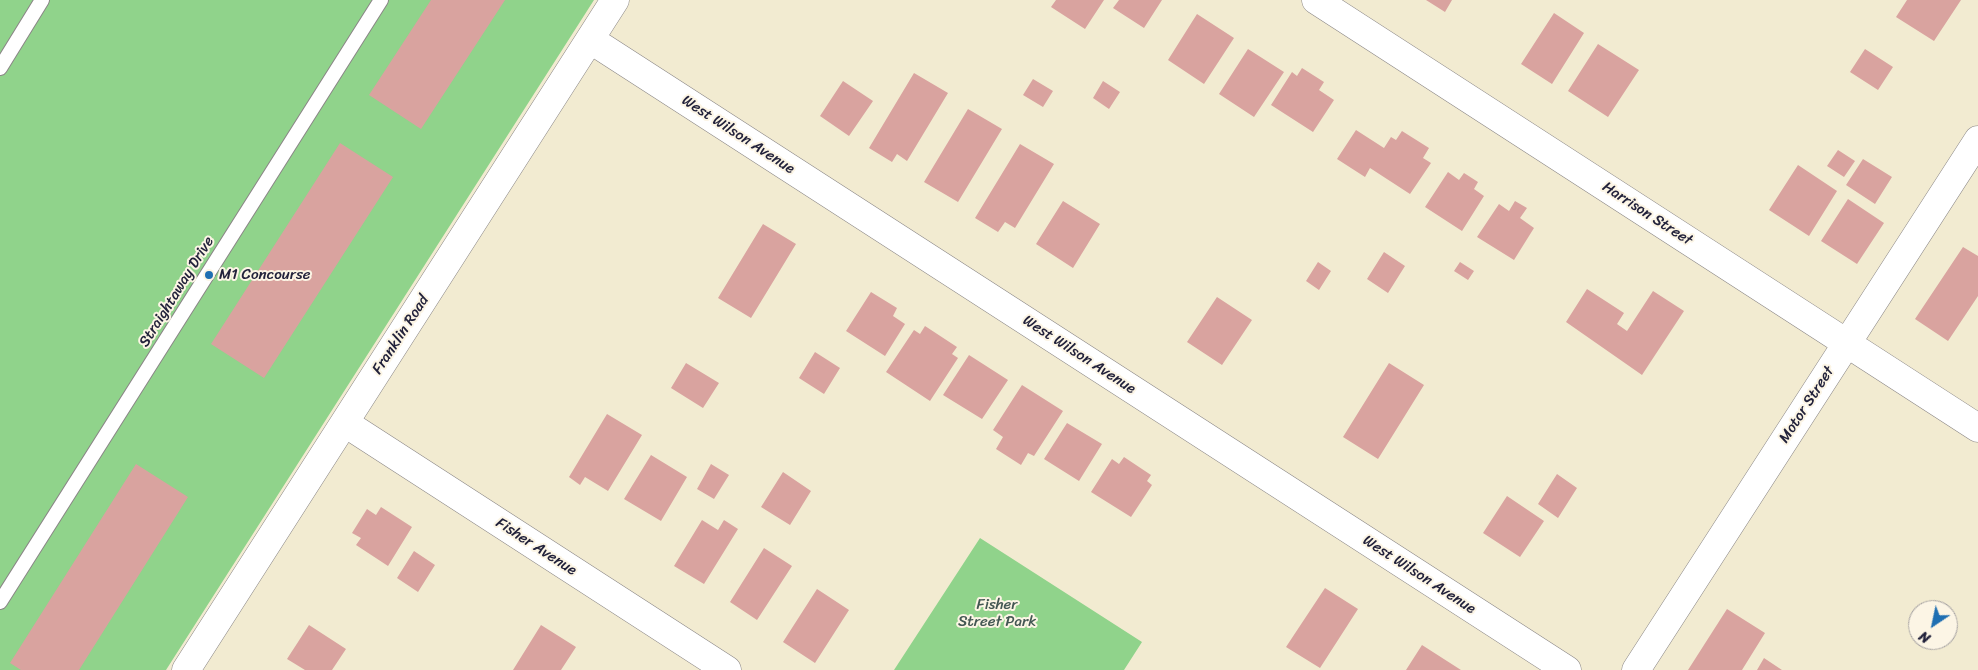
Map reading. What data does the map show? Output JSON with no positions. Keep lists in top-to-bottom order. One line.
{"streets":{"street":["West Wilson Avenue","Harrison Street","Franklin Road","Motor Street","Fisher Avenue"],"lane":["Straightaway Drive"]},"crossings":[["West Wilson Avenue","Franklin Road"],["Harrison Street","Motor Street"],["Franklin Road","Fisher Avenue"]],"parks":["Fisher Street Park"],"places":["M1 Concourse"],"north":"bottom left"}
